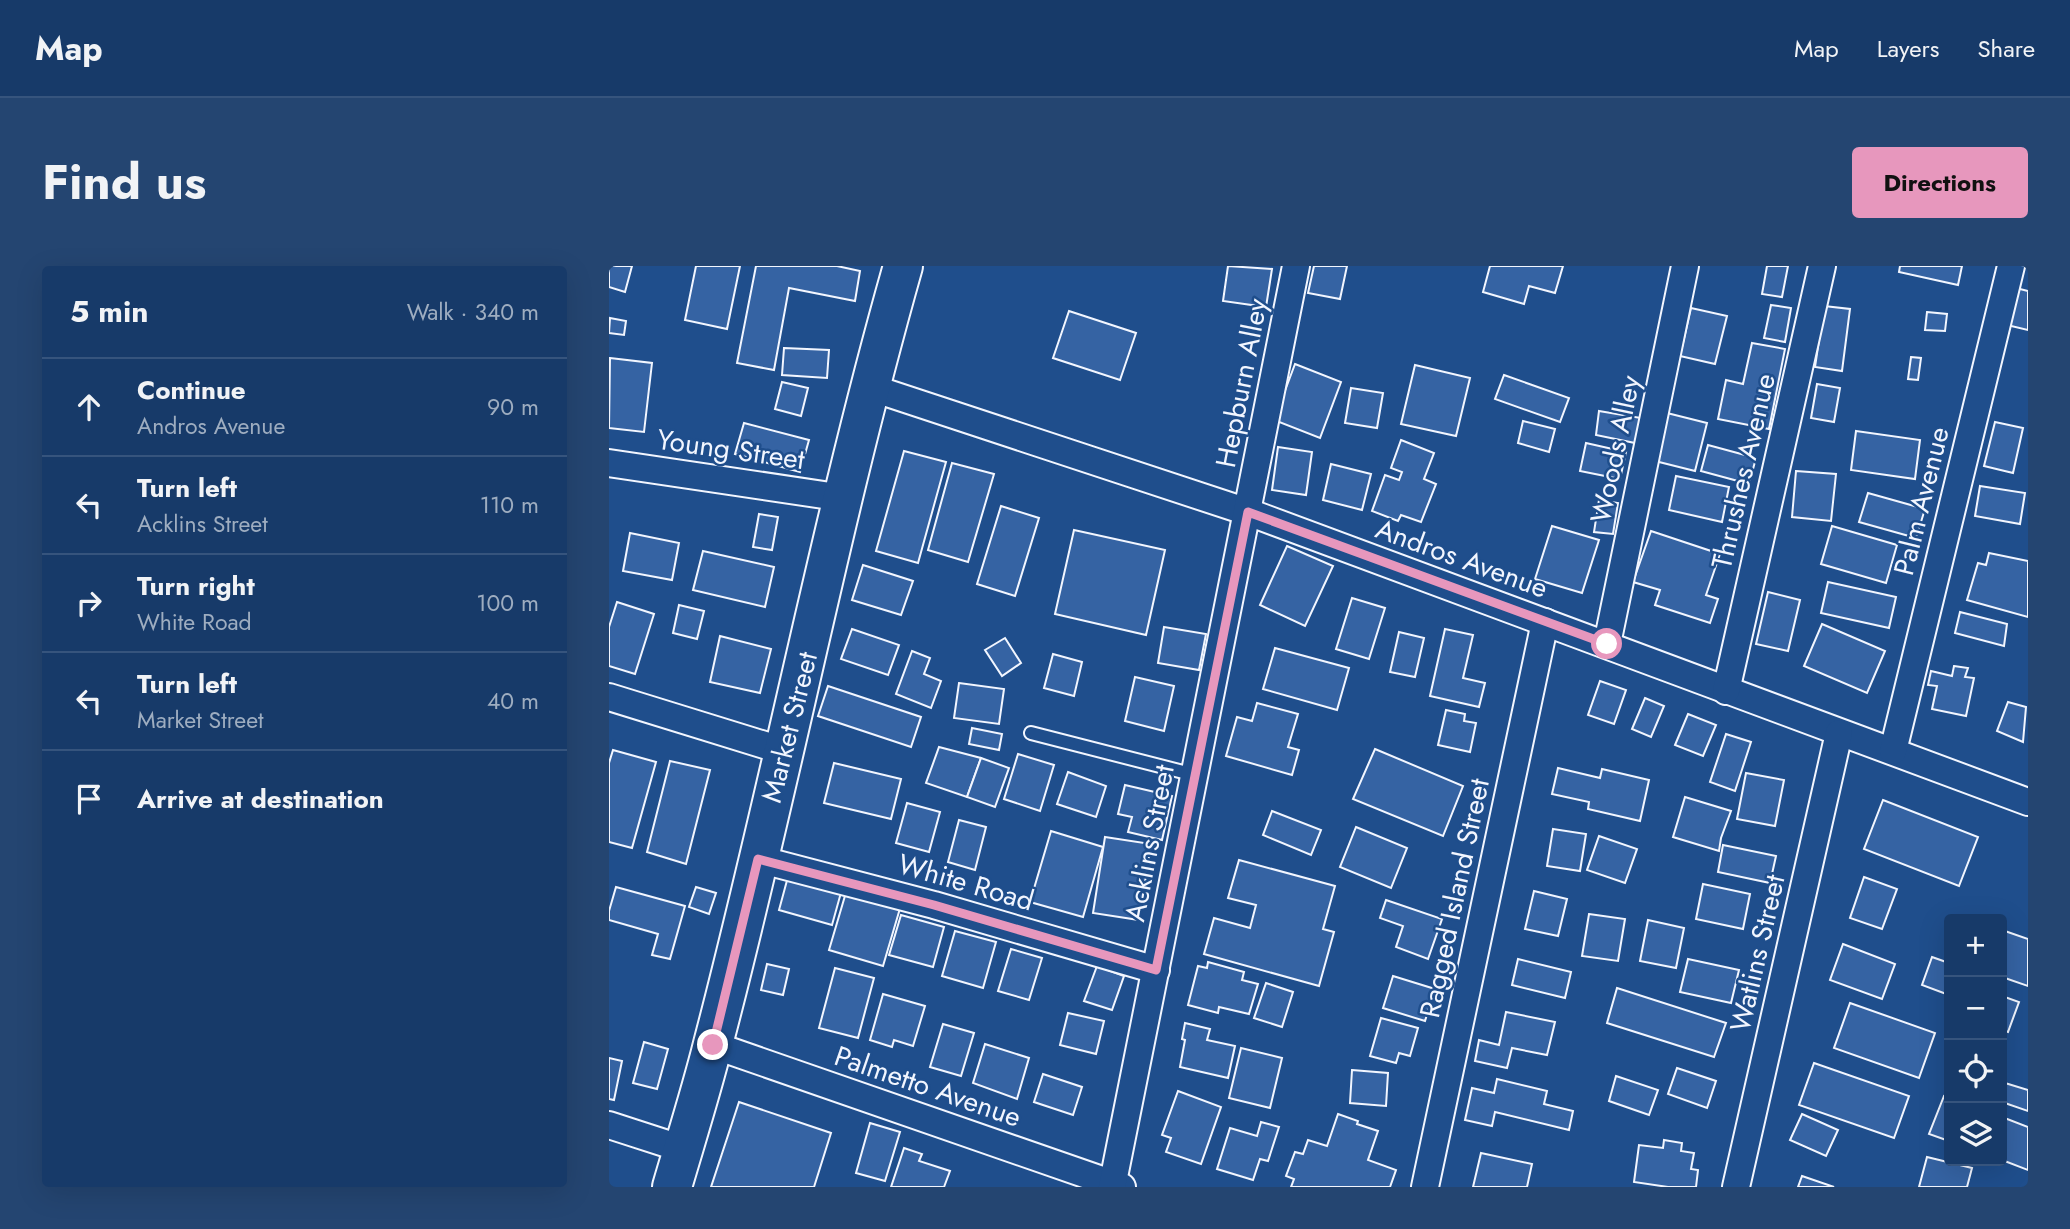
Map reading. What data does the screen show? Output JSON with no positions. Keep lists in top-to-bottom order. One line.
{"streets":{"main road":["Market Street"],"street":["Hepburn Alley","Young Street","Woods Alley","Thrushes Avenue","Palm Avenue","Andros Avenue","Acklins Street","White Road","Ragged Island Street","Watlins Street","Palmetto Avenue"]},"crossings":[["Hepburn Alley","Andros Avenue"],["Hepburn Alley","Acklins Street"],["Young Street","Market Street"],["Woods Alley","Andros Avenue"],["Thrushes Avenue","Andros Avenue"],["Palm Avenue","Andros Avenue"],["Andros Avenue","Market Street"],["Andros Avenue","Acklins Street"],["Andros Avenue","Ragged Island Street"],["Andros Avenue","Watlins Street"],["Market Street","White Road"],["Market Street","Palmetto Avenue"],["Acklins Street","White Road"],["Acklins Street","Palmetto Avenue"]],"page":{"header":"Map","nav":["Map","Layers","Share"],"title":"Find us","buttons":"Directions","heading":["5 min","Walk · 340 m"],"list":[["Continue","Andros Avenue","90 m"],["Turn left","Acklins Street","110 m"],["Turn right","White Road","100 m"],["Turn left","Market Street","40 m"],"Arrive at destination"],"map_buttons":["+","−"]}}
